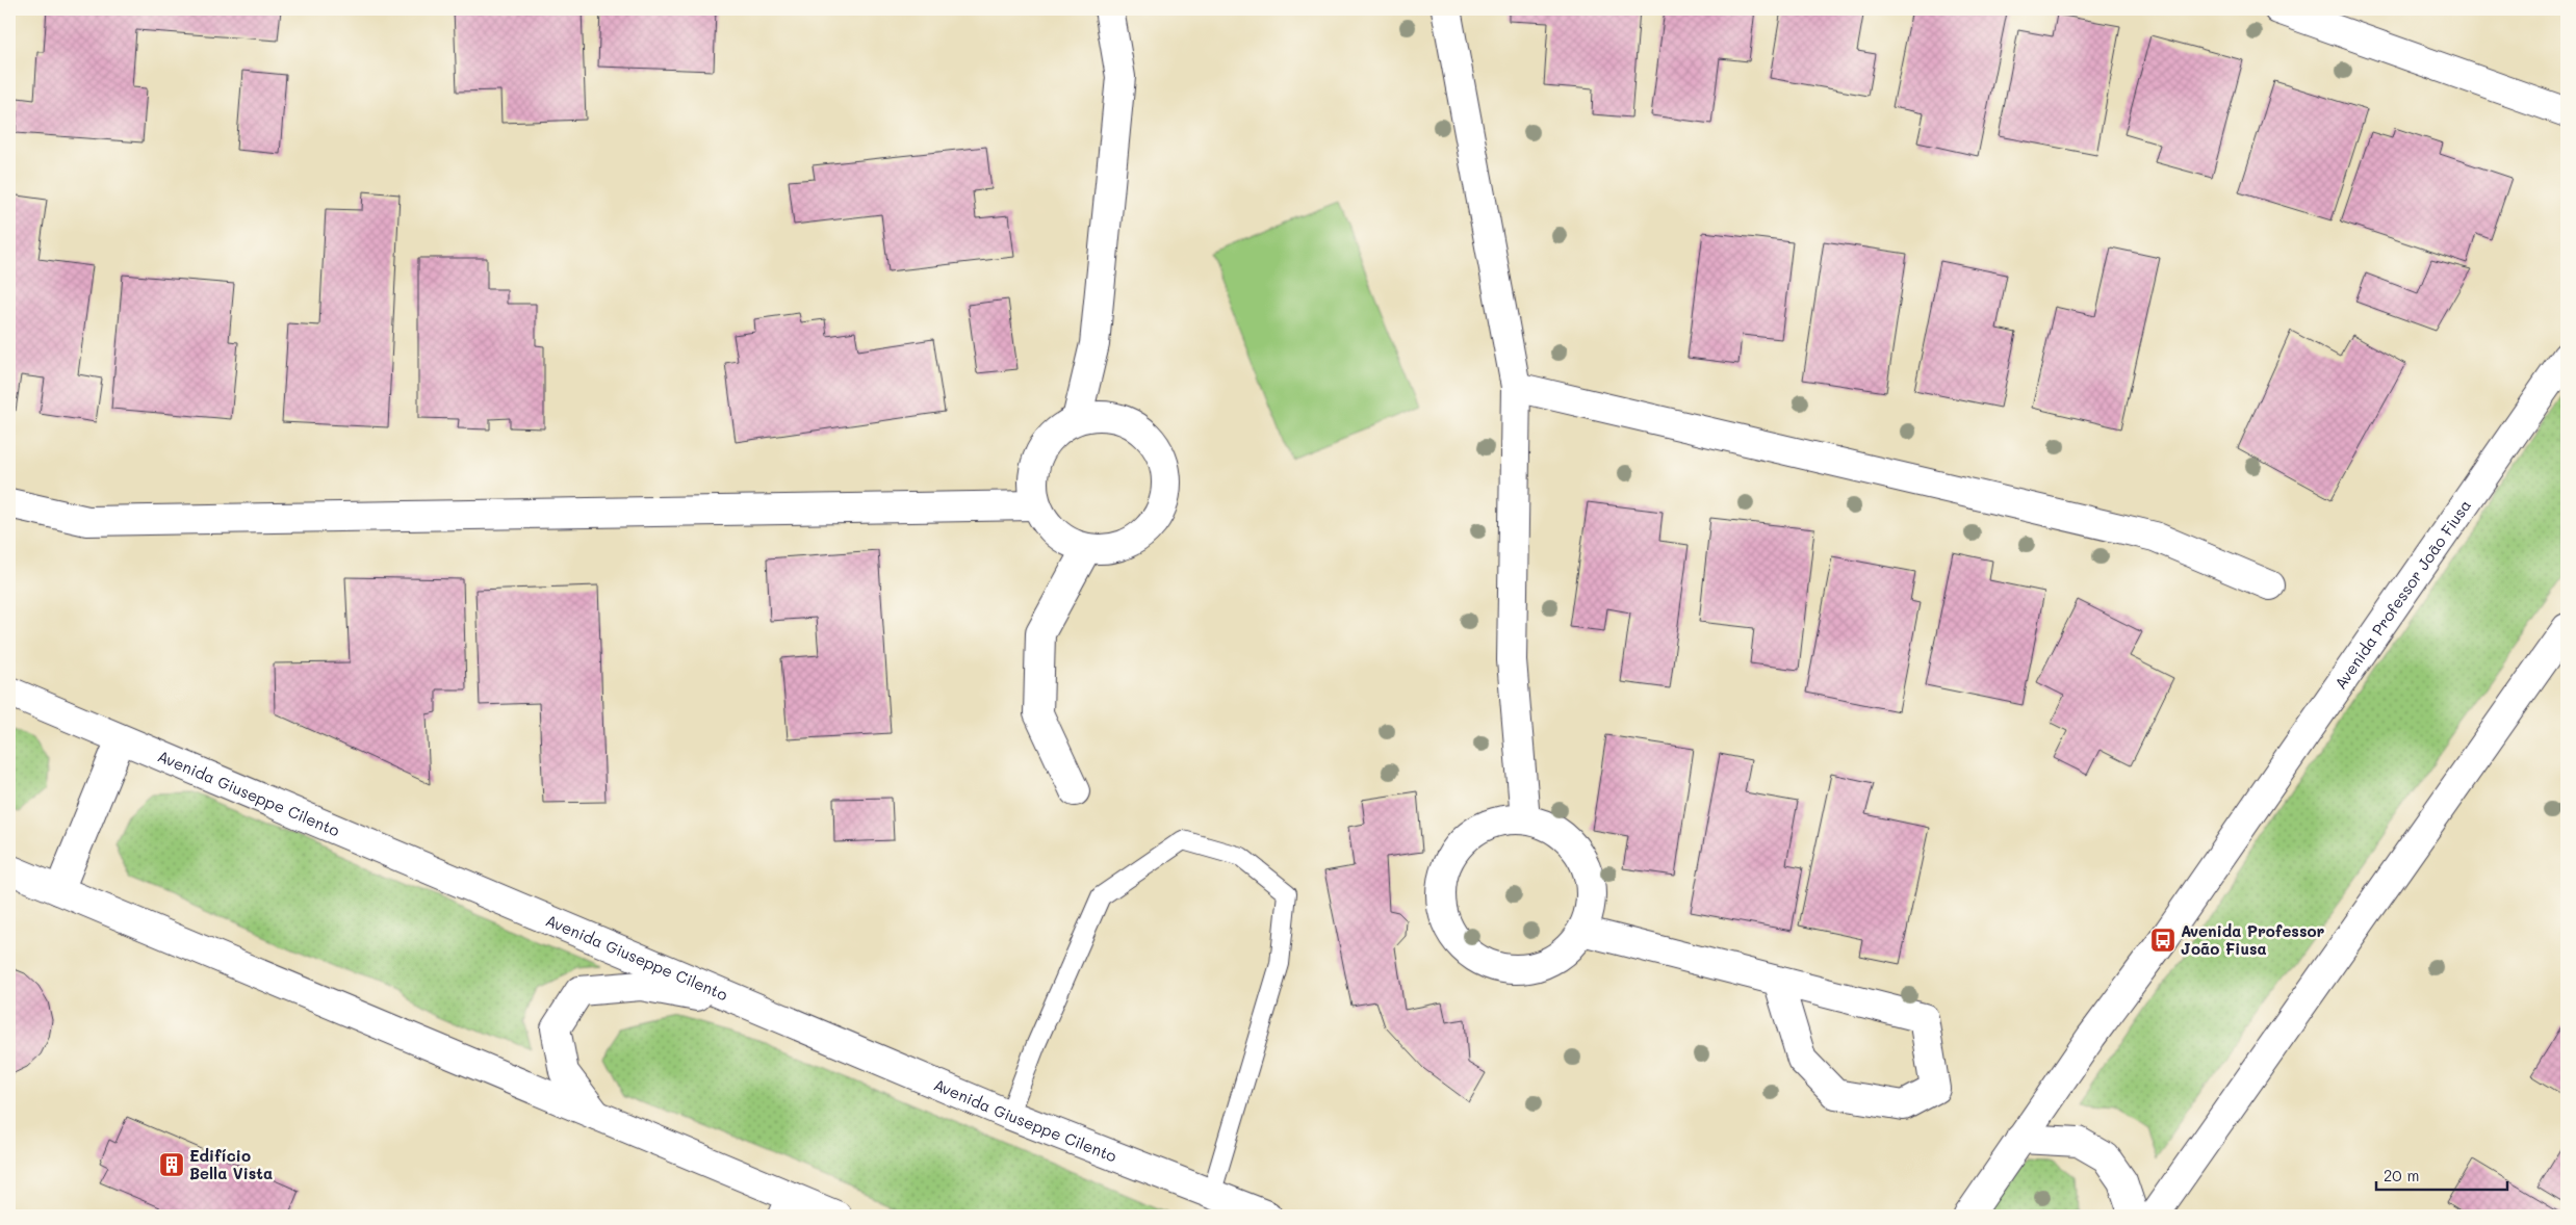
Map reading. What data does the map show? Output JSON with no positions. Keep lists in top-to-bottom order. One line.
{"streets":{"street":["Avenida Professor João Fiusa","Avenida Giuseppe Cilento"]},"places":{"bus stop":["Avenida Professor João Fiusa"],"building":["Edifício Bella Vista"]},"scale_bar":"20 m"}
